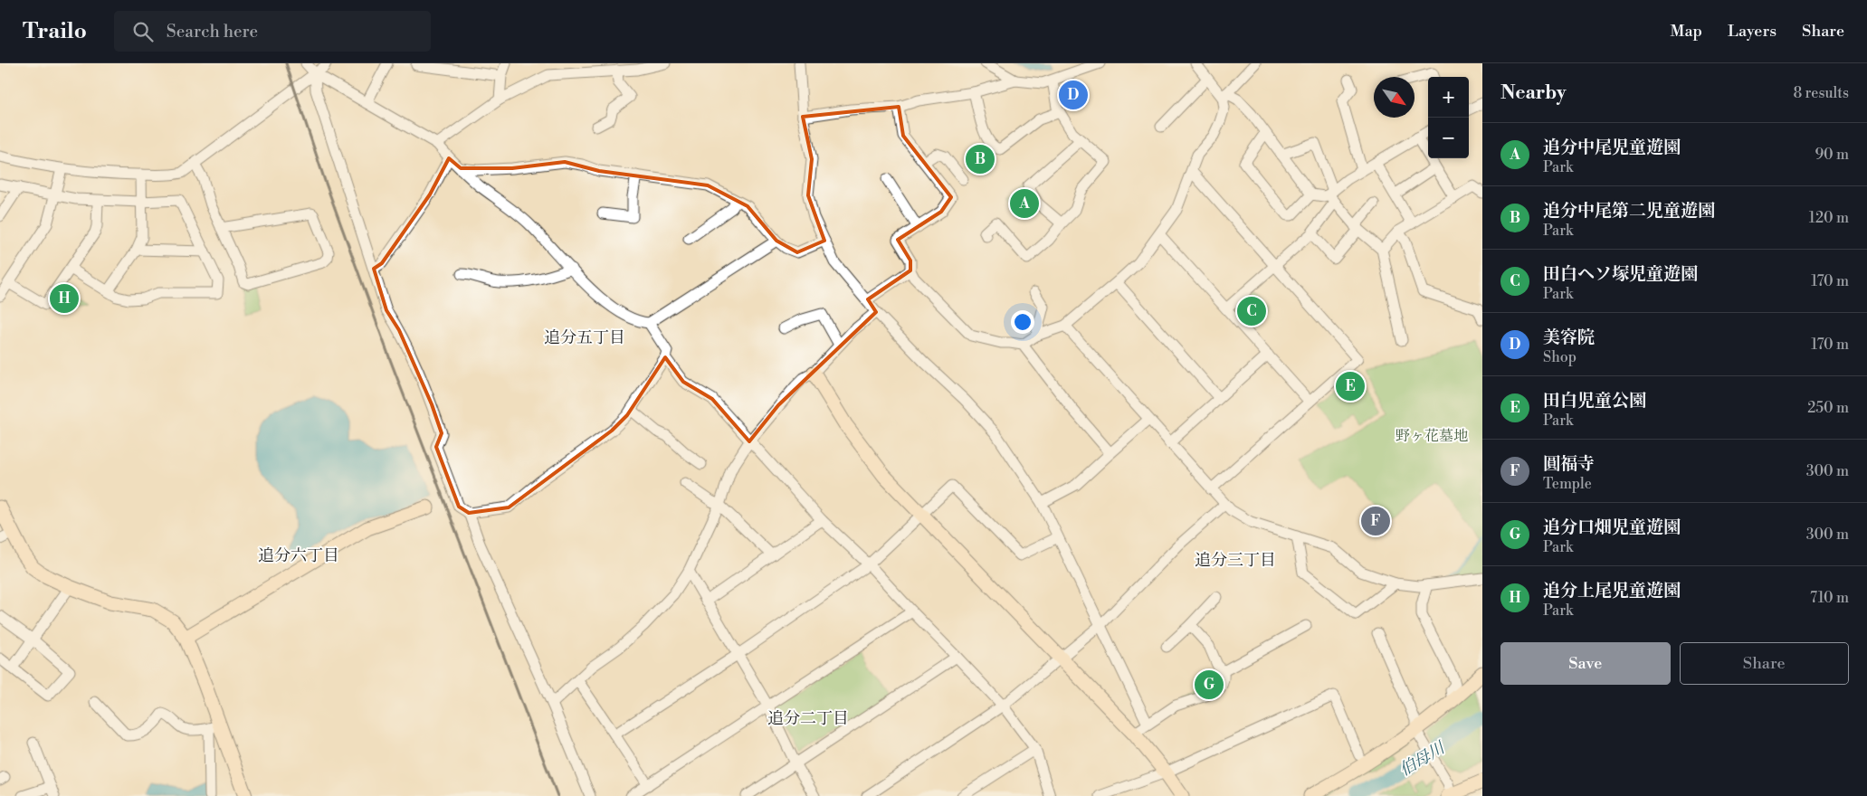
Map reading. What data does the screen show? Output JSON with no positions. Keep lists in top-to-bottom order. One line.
{"districts":["追分五丁目","追分六丁目","追分三丁目","追分二丁目"],"water":["伯母川"],"parks":["野ヶ花墓地"],"north":"bottom right","page":{"header":"Trailo","search":"Search here","nav":["Map","Layers","Share"],"heading":["Nearby","8 results"],"map_buttons":["+","−"],"pins":["D","B","A","H","C","E","F","G"],"list":[{"mark":"A","name":"追分中尾児童遊園","note":"Park","value":"90 m"},{"mark":"B","name":"追分中尾第二児童遊園","note":"Park","value":"120 m"},{"mark":"C","name":"田白ヘソ塚児童遊園","note":"Park","value":"170 m"},{"mark":"D","name":"美容院","note":"Shop","value":"170 m"},{"mark":"E","name":"田白児童公園","note":"Park","value":"250 m"},{"mark":"F","name":"圓福寺","note":"Temple","value":"300 m"},{"mark":"G","name":"追分口畑児童遊園","note":"Park","value":"300 m"},{"mark":"H","name":"追分上尾児童遊園","note":"Park","value":"710 m"}],"buttons":["Save","Share"]}}
